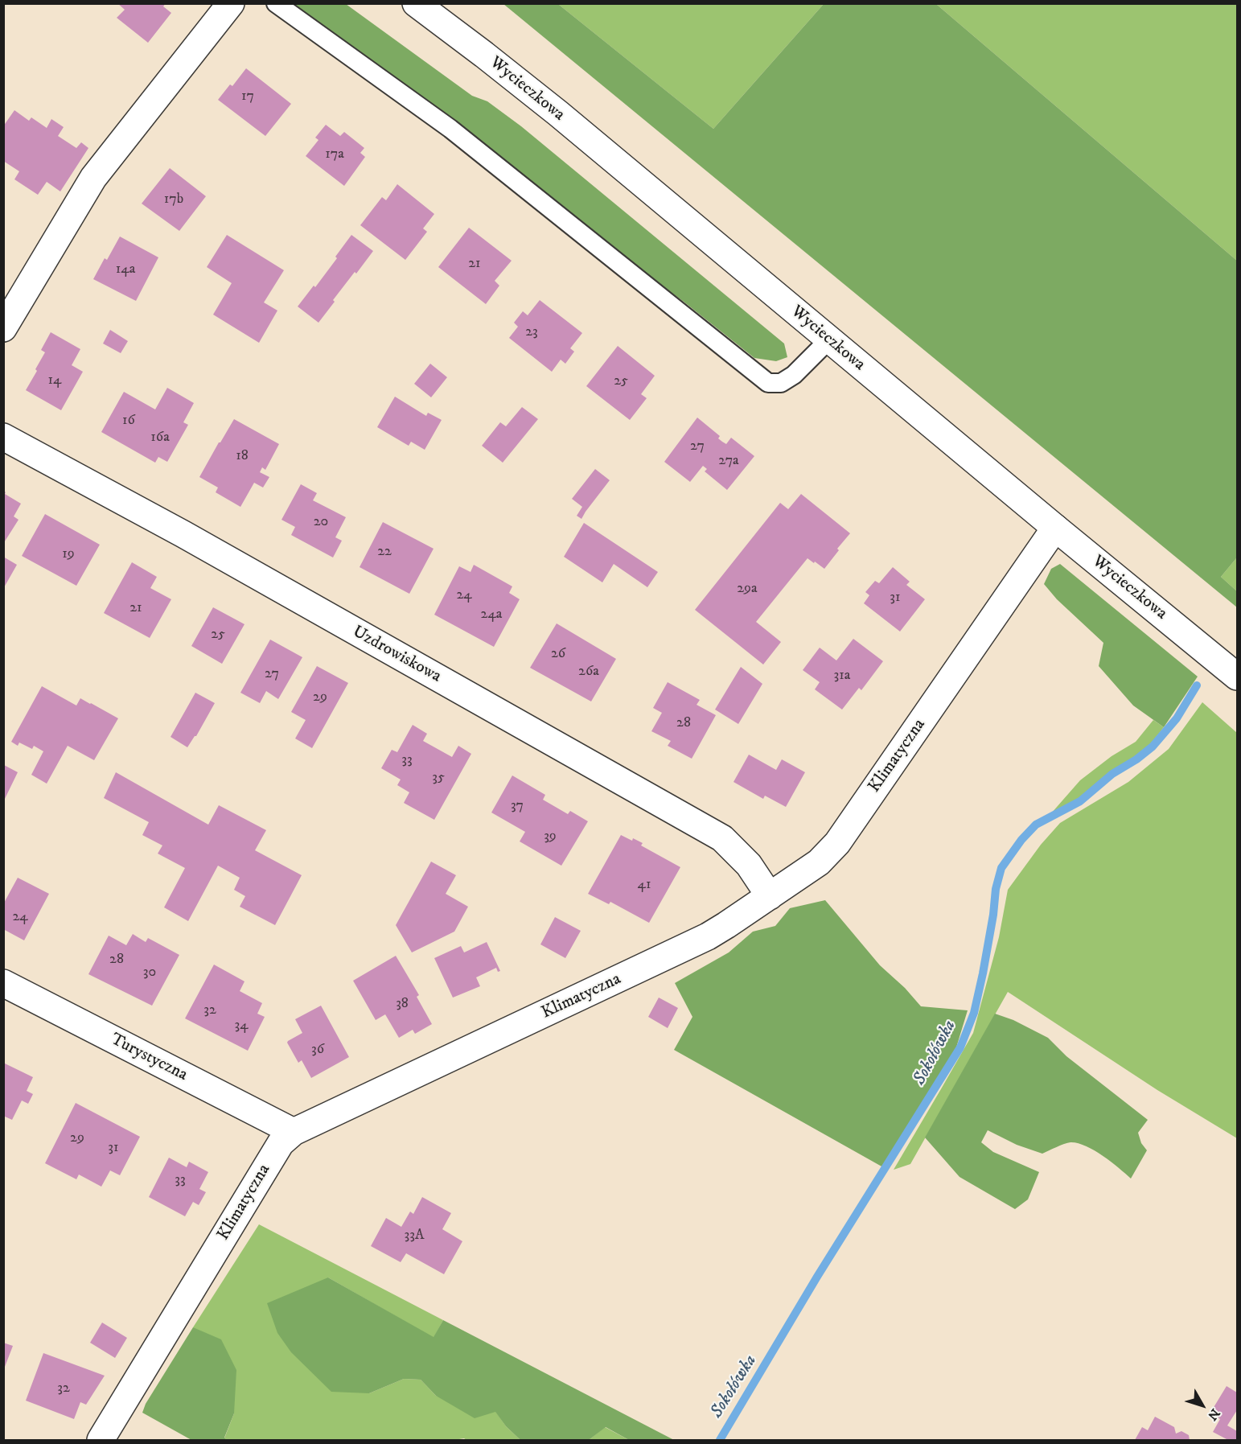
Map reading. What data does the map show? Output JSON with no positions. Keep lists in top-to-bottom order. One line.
{"streets":{"street":["Wycieczkowa","Uzdrowiskowa","Klimatyczna","Turystyczna"]},"crossings":[["Wycieczkowa","Klimatyczna"],["Uzdrowiskowa","Klimatyczna"],["Klimatyczna","Turystyczna"]],"water":["Sokołówka"],"house_numbers":["17","17a","17b","21","14a","23","14","25","16","16a","27","18","27a","20","22","19","29a","24","31","21","24a","25","26","26a","27","31a","29","28","33","35","37","39","41","24","28","30","38","32","34","36","29","31","33","33A","32"],"north":"bottom right"}
